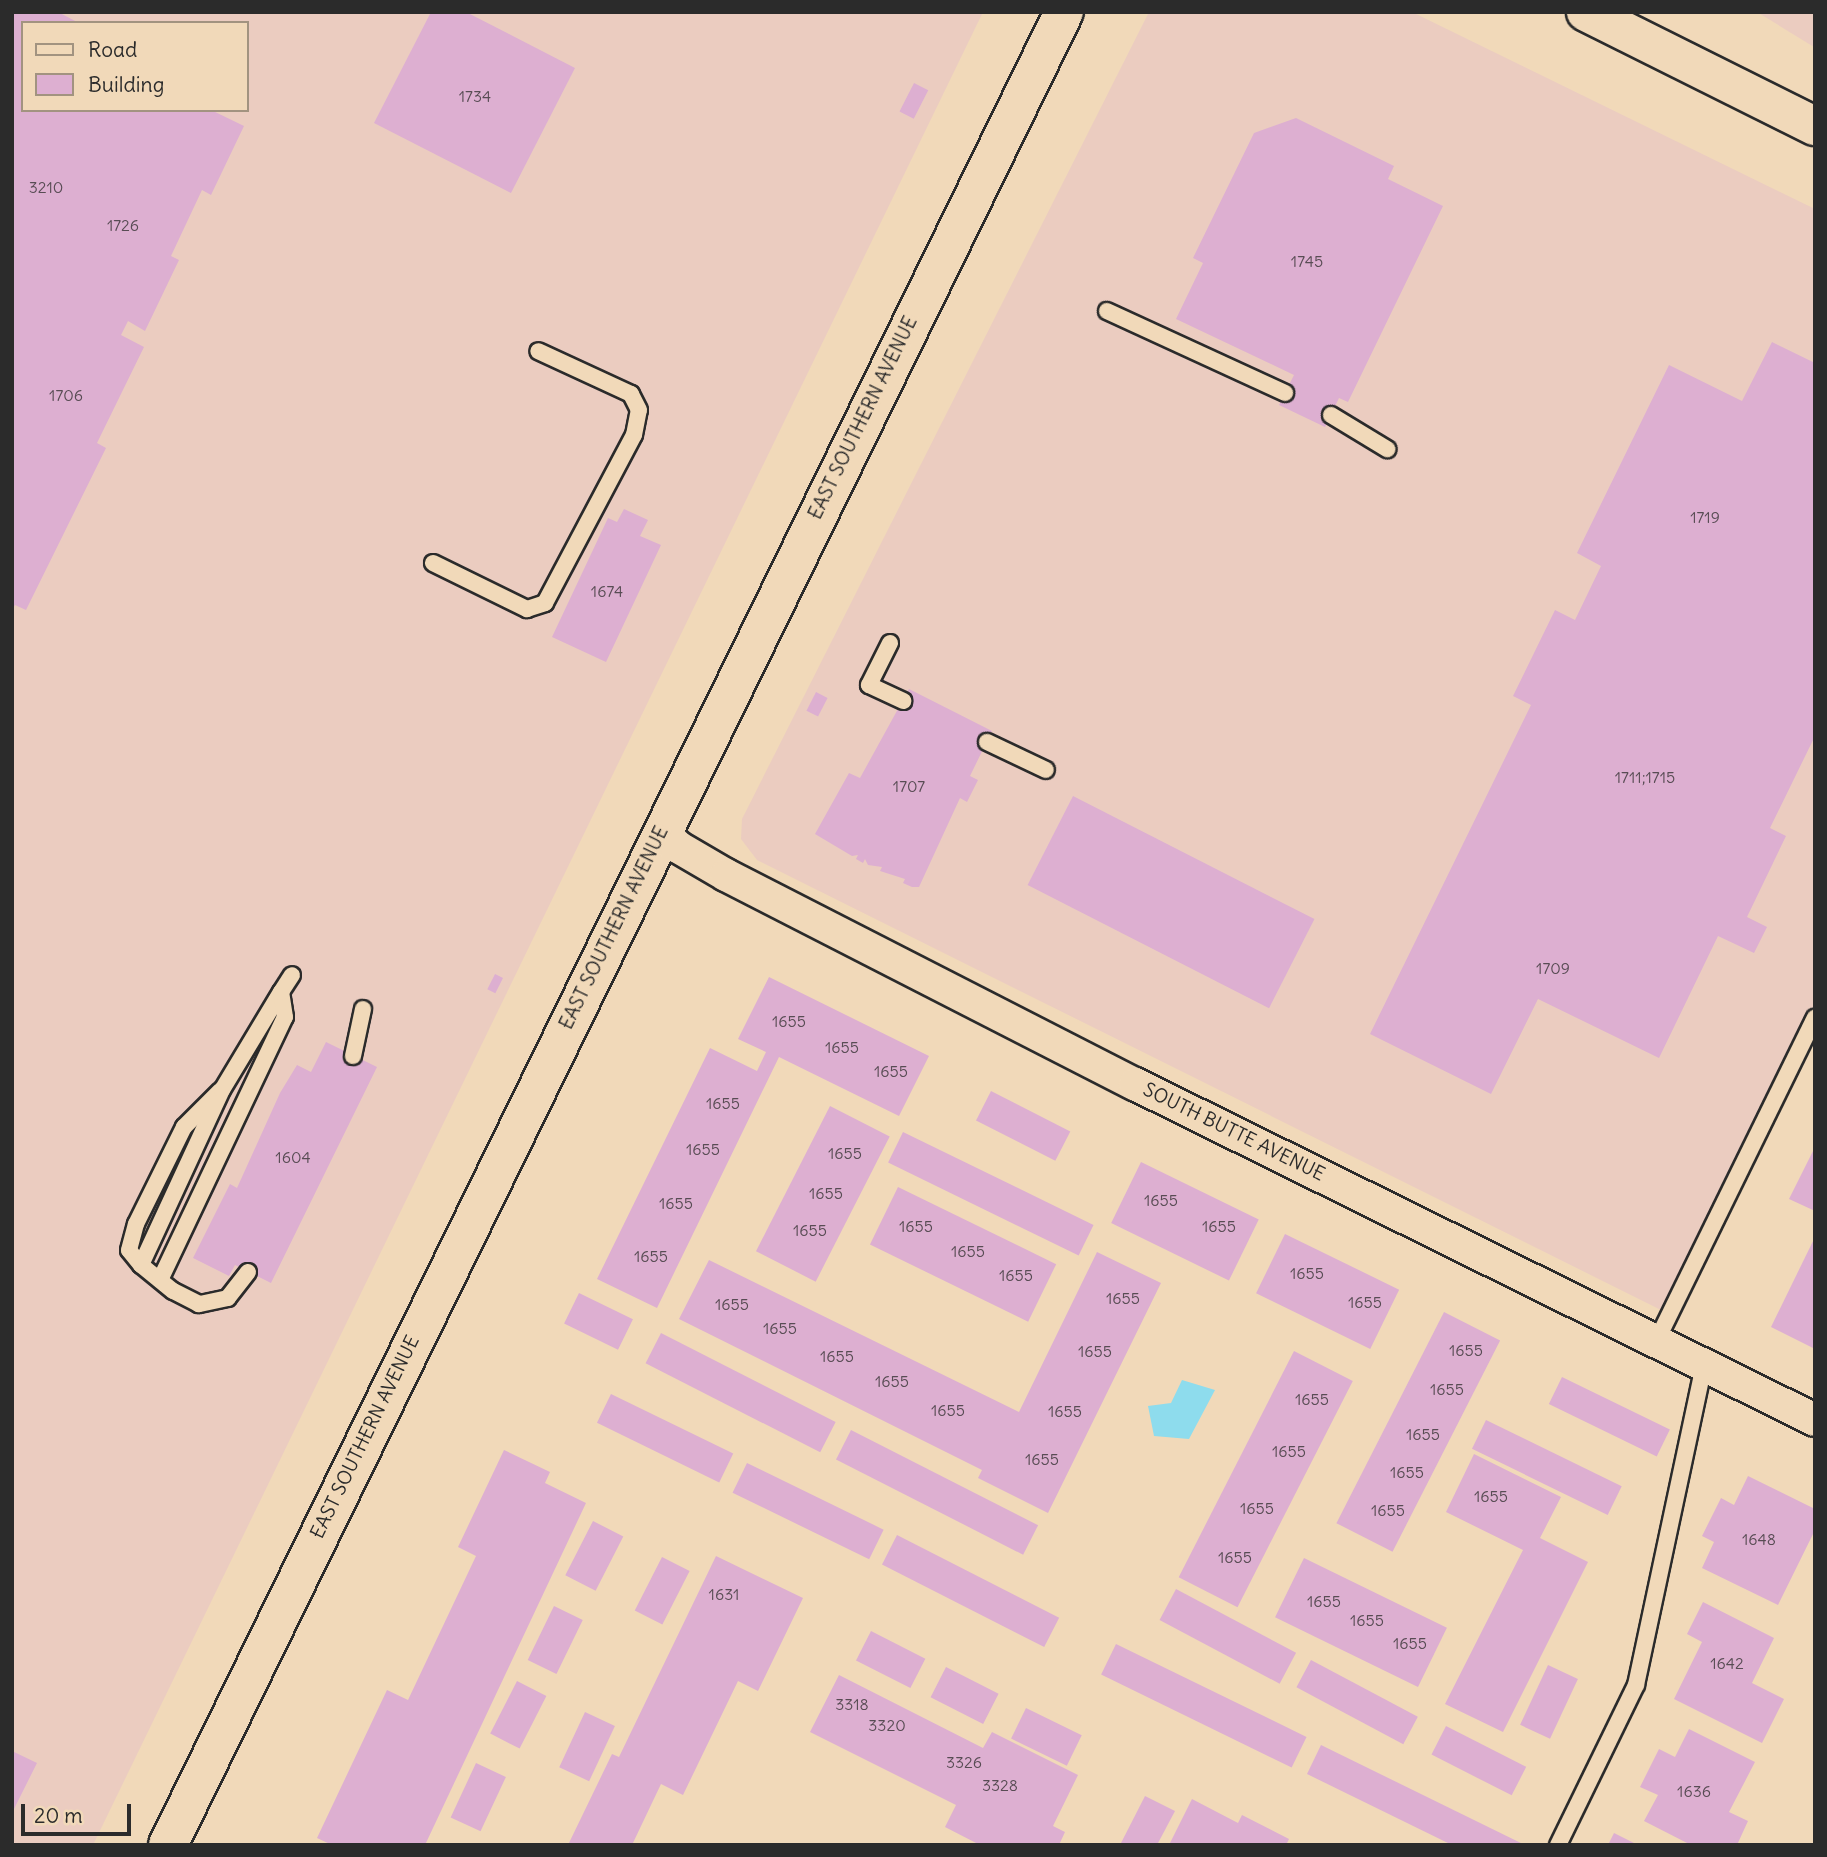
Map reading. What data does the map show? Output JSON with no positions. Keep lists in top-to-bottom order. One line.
{"streets":{"main road":["EAST SOUTHERN AVENUE"],"street":["SOUTH BUTTE AVENUE"]},"crossings":[["EAST SOUTHERN AVENUE","SOUTH BUTTE AVENUE"]],"house_numbers":["1734","3210","1726","1745","1706","1719","1674","1711;1715","1707","1709","1655","1655","1655","1655","1655","1655","1604","1655","1655","1655","1655","1655","1655","1655","1655","1655","1655","1655","1655","1655","1655","1655","1655","1655","1655","1655","1655","1655","1655","1655","1655","1655","1655","1655","1655","1655","1648","1655","1631","1655","1655","1655","1642","3318","3320","3326","3328","1636"],"legend":["Road","Building"],"scale_bar":"20 m"}
